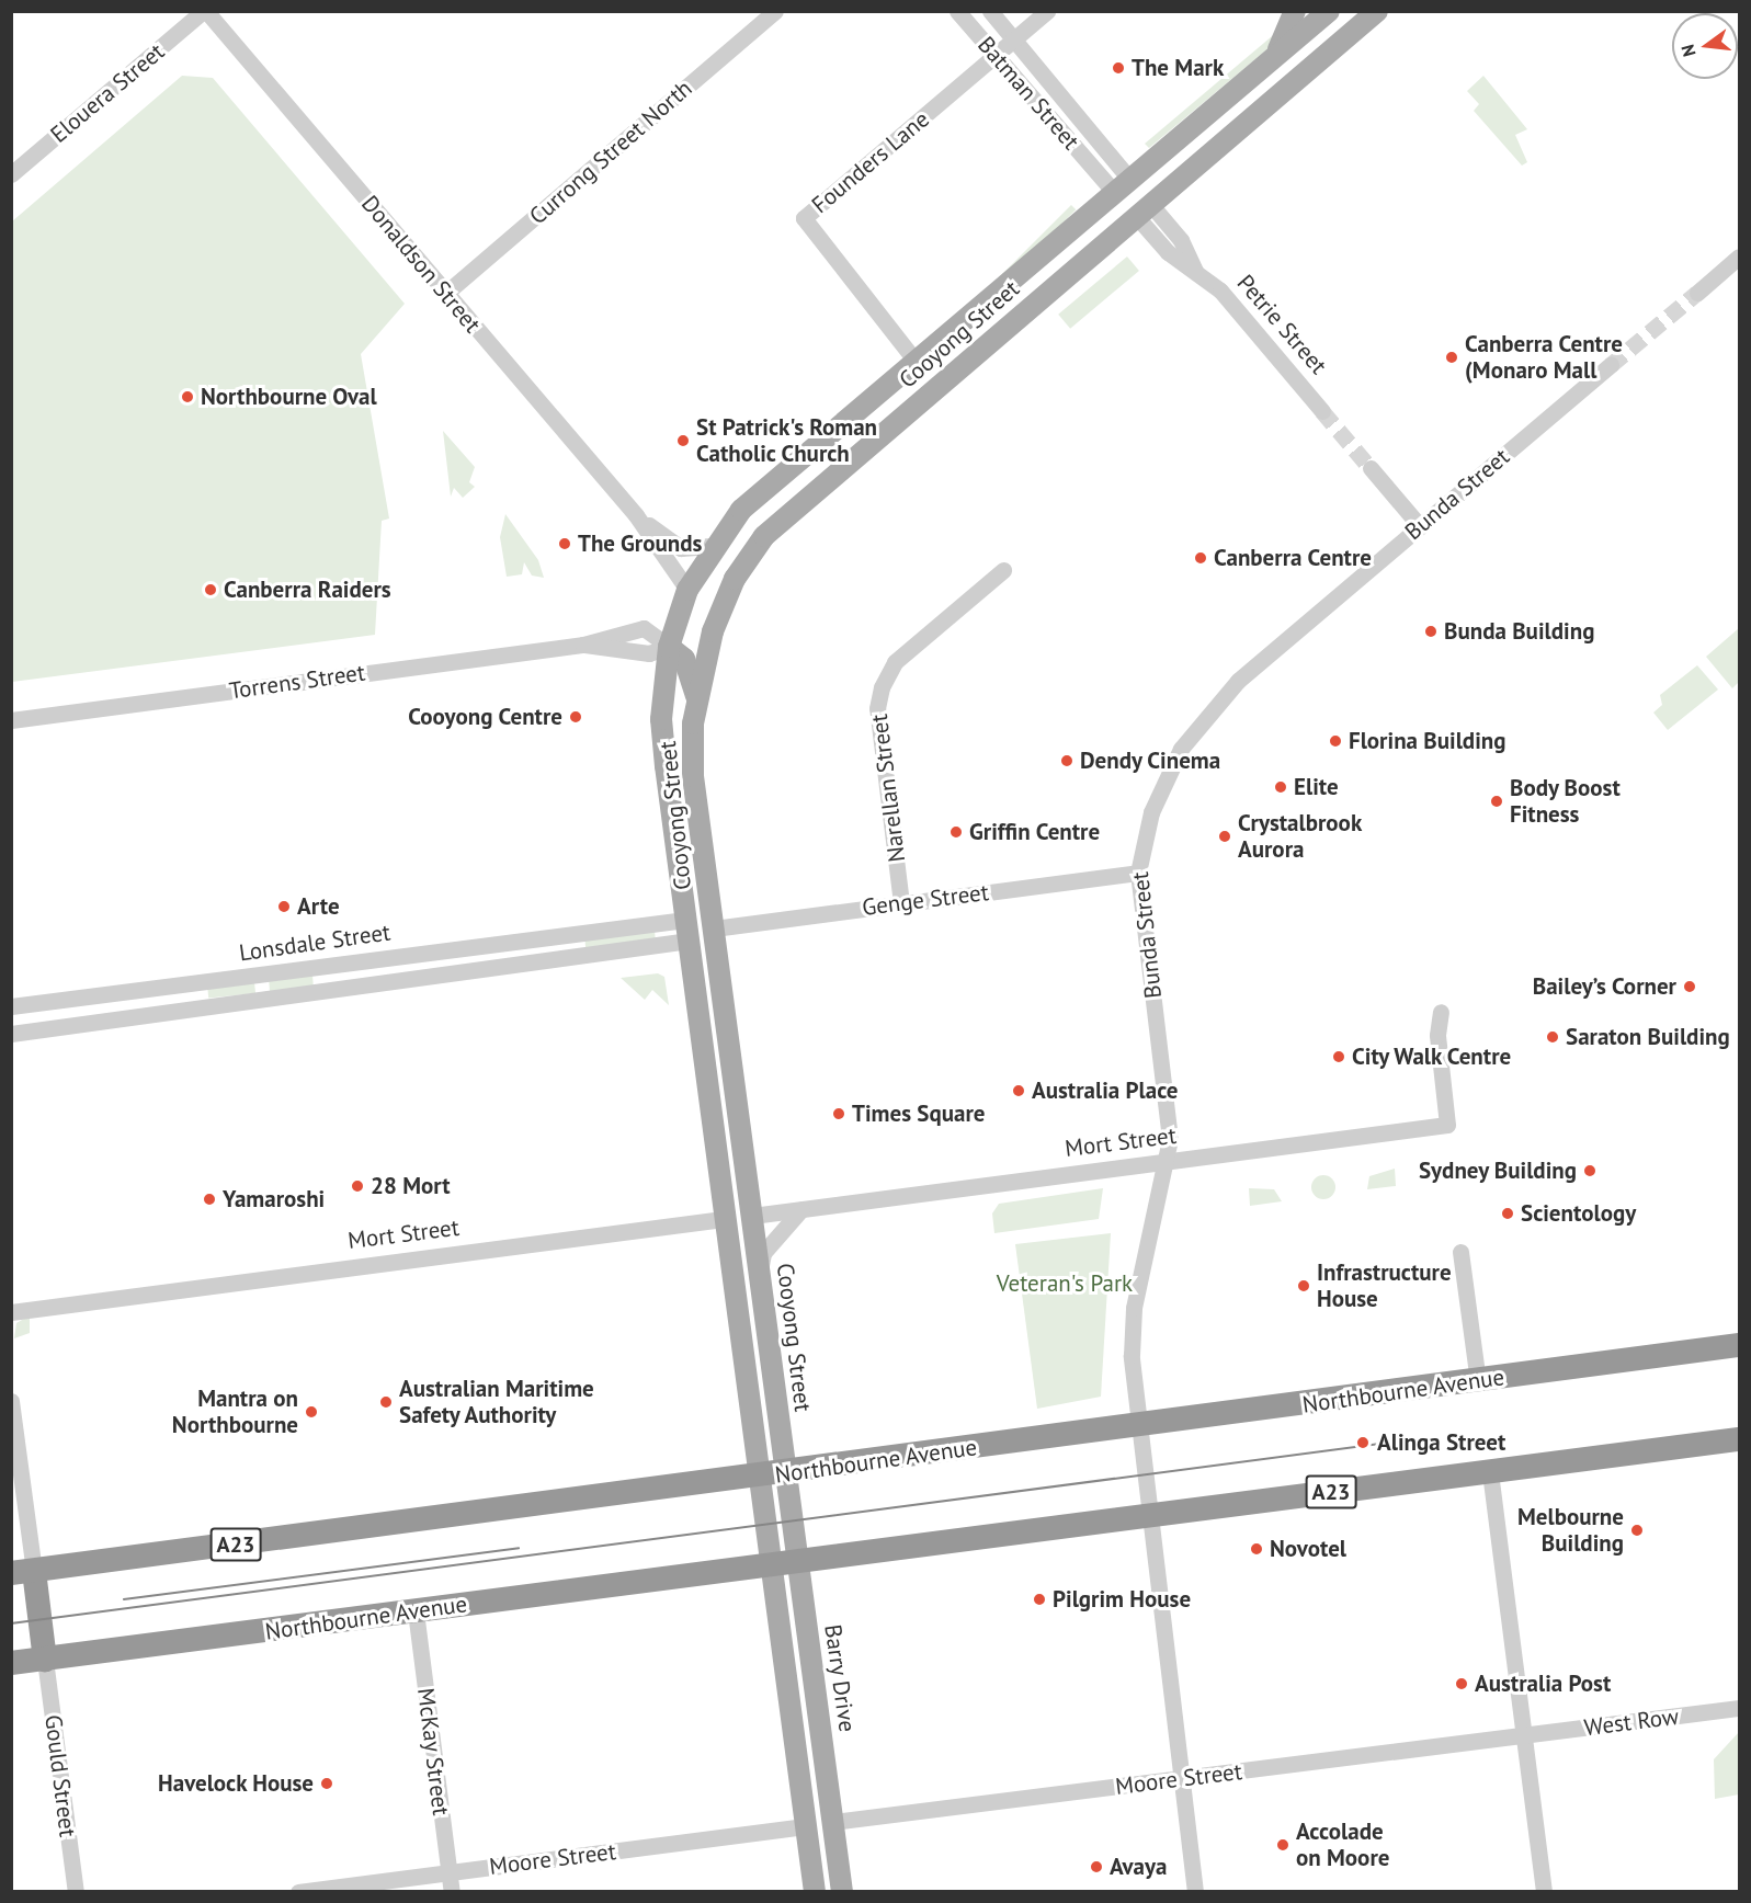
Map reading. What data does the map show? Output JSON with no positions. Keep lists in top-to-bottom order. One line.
{"streets":{"highway":["Northbourne Avenue","A23"],"main road":["Petrie Street","Cooyong Street","Lonsdale Street","Mort Street","Barry Drive"],"street":["Elouera Street","Batman Street","Currong Street North","Founders Lane","Donaldson Street","Bunda Street","Torrens Street","Narellan Street","Genge Street","West Row","McKay Street","Gould Street","Moore Street"]},"crossings":[["Elouera Street","Donaldson Street"],["Batman Street","Founders Lane"],["Batman Street","Petrie Street"],["Currong Street North","Donaldson Street"],["Founders Lane","Cooyong Street"],["Donaldson Street","Cooyong Street"],["Petrie Street","Cooyong Street"],["Cooyong Street","Torrens Street"],["Cooyong Street","Genge Street"],["Cooyong Street","Lonsdale Street"],["Cooyong Street","Mort Street"],["Cooyong Street","Northbourne Avenue"],["Cooyong Street","Barry Drive"],["Bunda Street","Genge Street"],["Bunda Street","Mort Street"],["Bunda Street","Northbourne Avenue"],["Bunda Street","Moore Street"],["Narellan Street","Genge Street"],["Genge Street","Lonsdale Street"],["Northbourne Avenue","Barry Drive"],["Northbourne Avenue","McKay Street"],["Northbourne Avenue","Gould Street"],["Barry Drive","Moore Street"],["West Row","Moore Street"],["McKay Street","Moore Street"]],"parks":["Veteran's Park"],"places":["The Mark","Canberra Centre (Monaro Mall","Northbourne Oval","St Patrick's Roman Catholic Church","The Grounds","Canberra Centre","Canberra Raiders","Bunda Building","Cooyong Centre","Florina Building","Dendy Cinema","Elite","Body Boost Fitness","Griffin Centre","Crystalbrook Aurora","Arte","Bailey’s Corner","Saraton Building","City Walk Centre","Australia Place","Times Square","Sydney Building","28 Mort","Yamaroshi","Scientology","Infrastructure House","Australian Maritime Safety Authority","Mantra on Northbourne","Alinga Street","Melbourne Building","Novotel","Pilgrim House","Australia Post","Havelock House","Accolade on Moore","Avaya"],"north":"left"}
